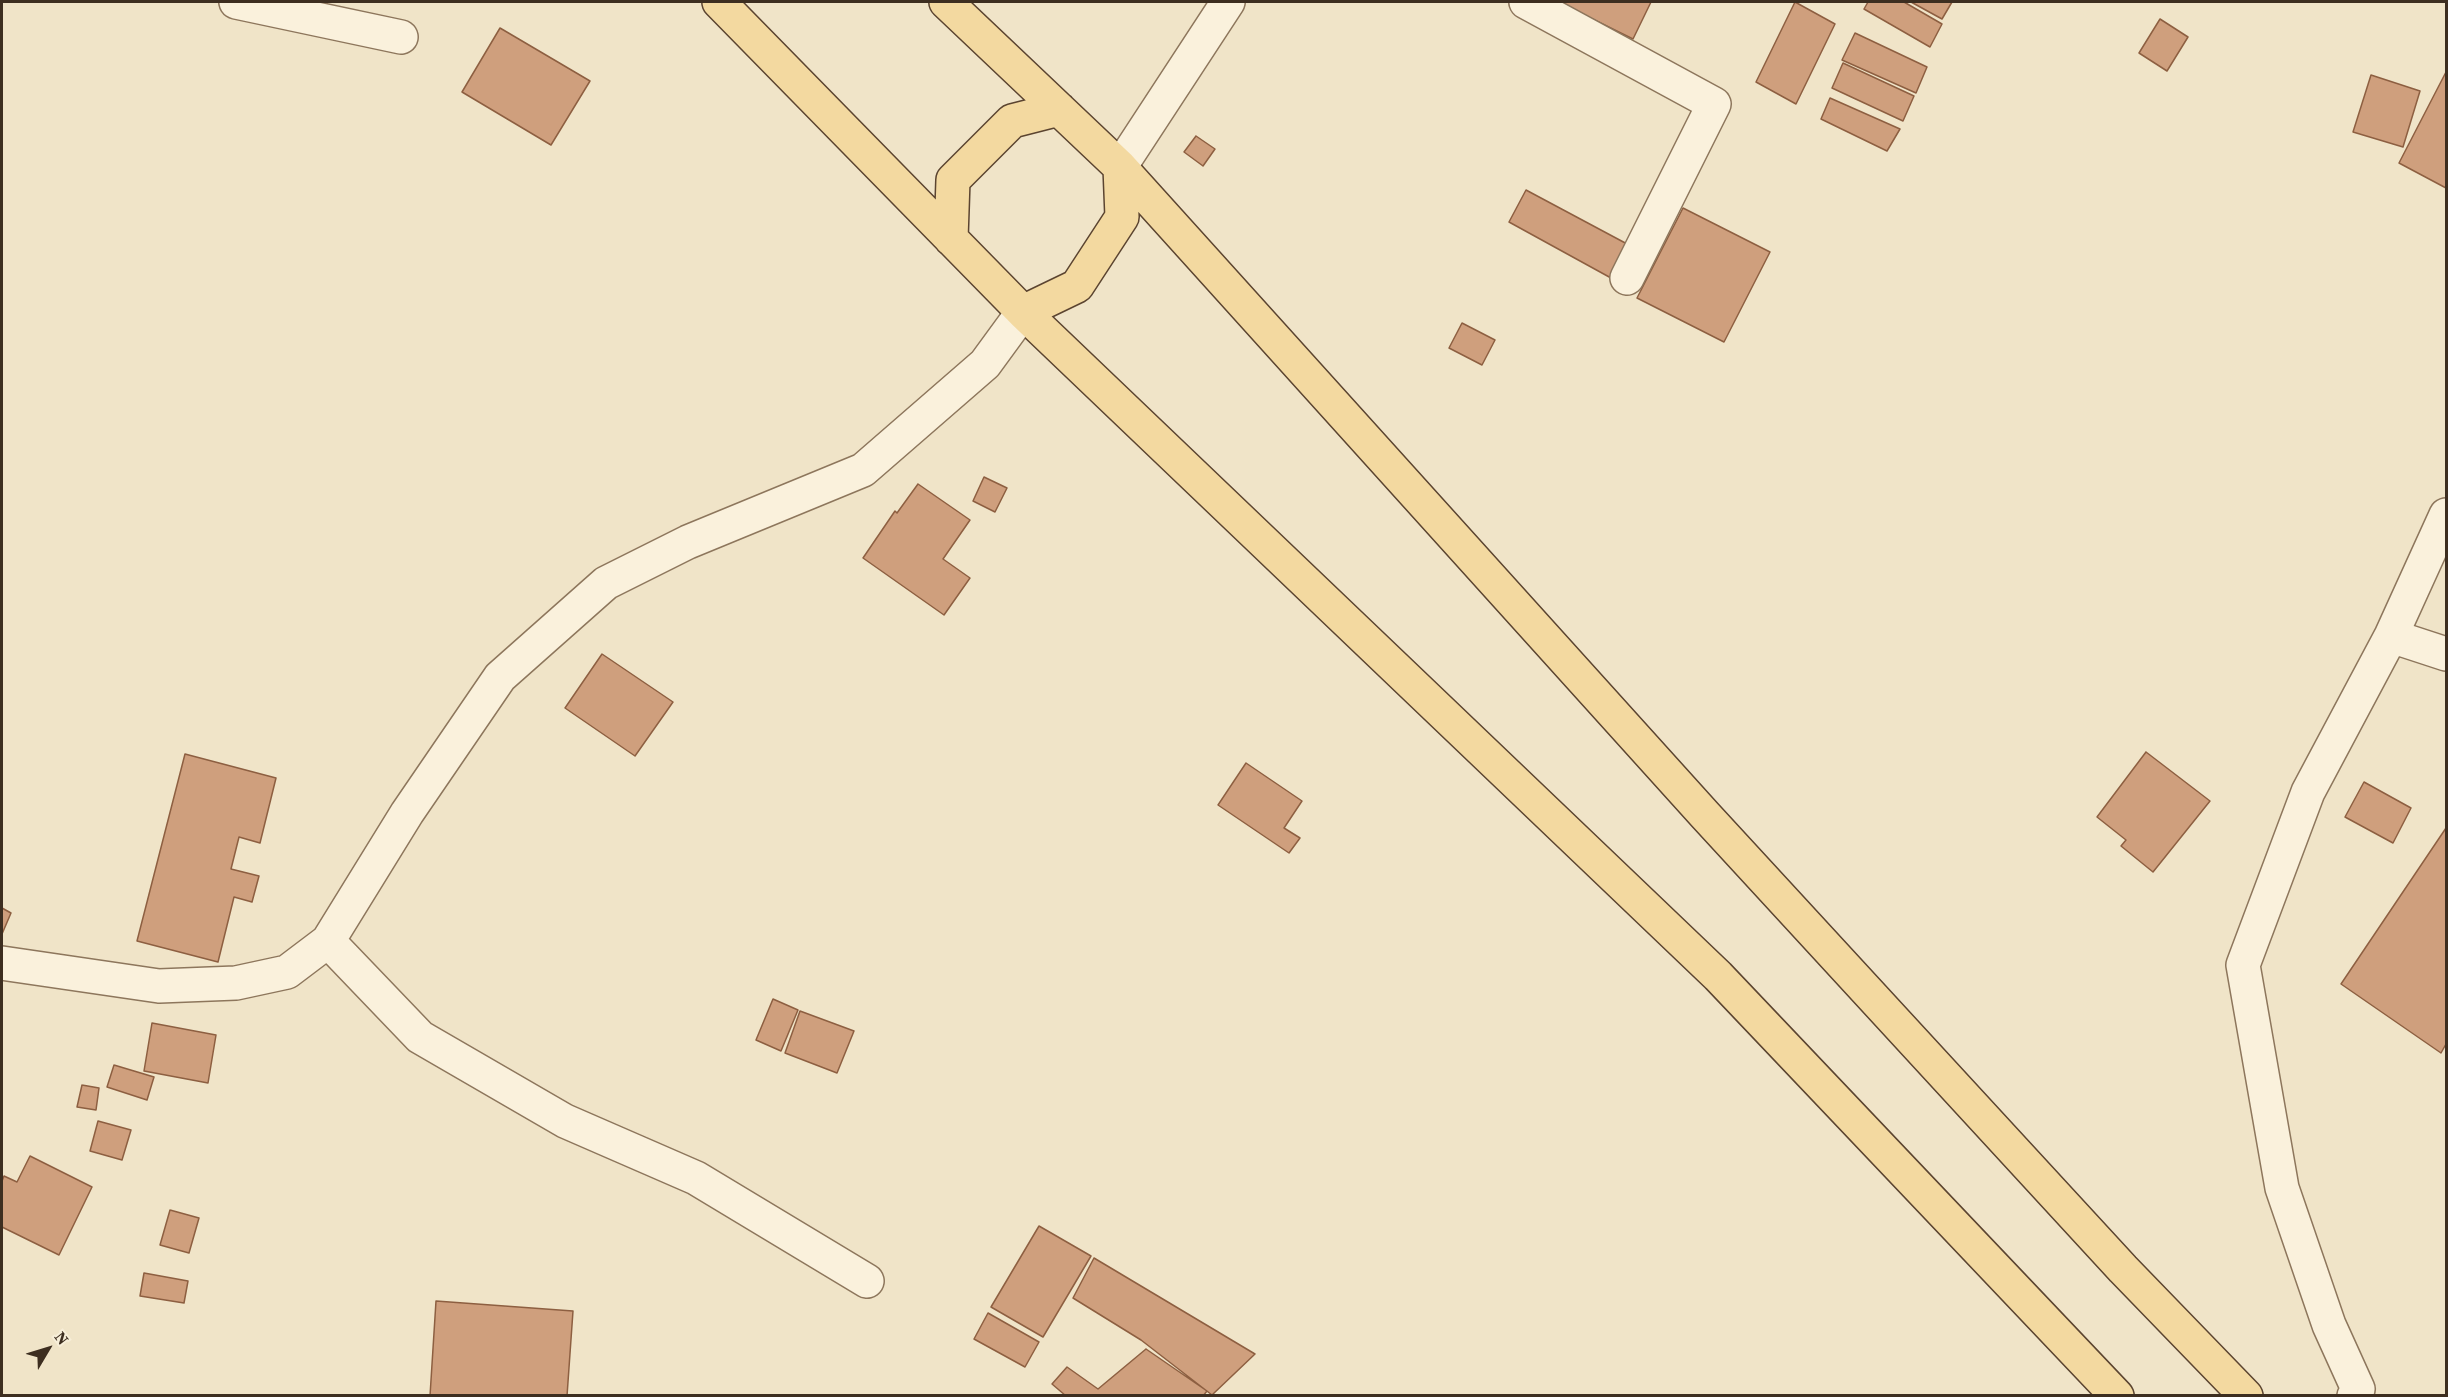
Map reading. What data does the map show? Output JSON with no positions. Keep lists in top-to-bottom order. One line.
{"north":"top right"}
